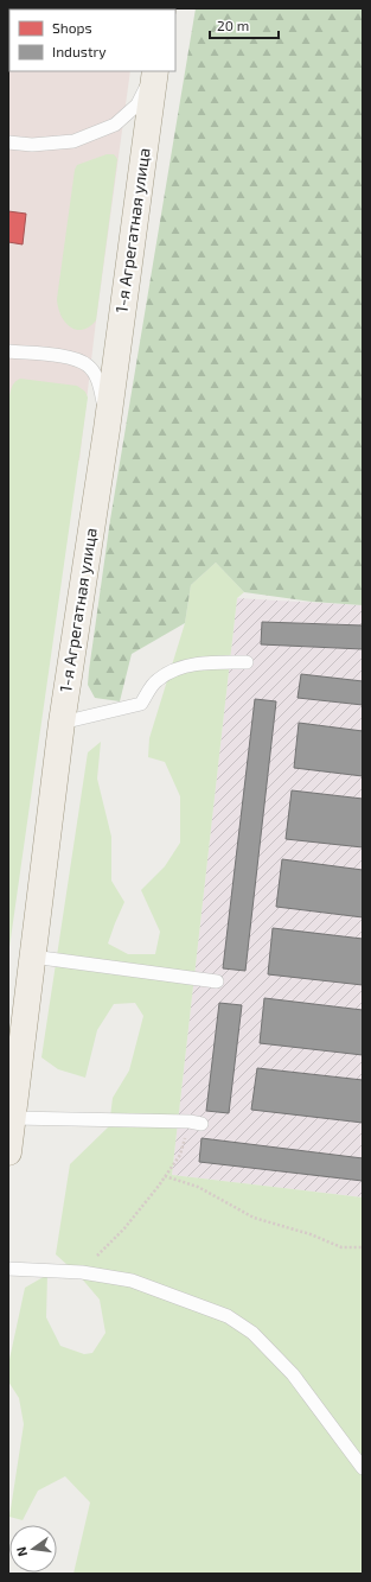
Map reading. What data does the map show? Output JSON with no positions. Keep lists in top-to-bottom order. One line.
{"streets":{"main road":["1-я Агрегатная улица"]},"legend":["Shops","Industry"],"scale_bar":"20 m","north":"left"}
